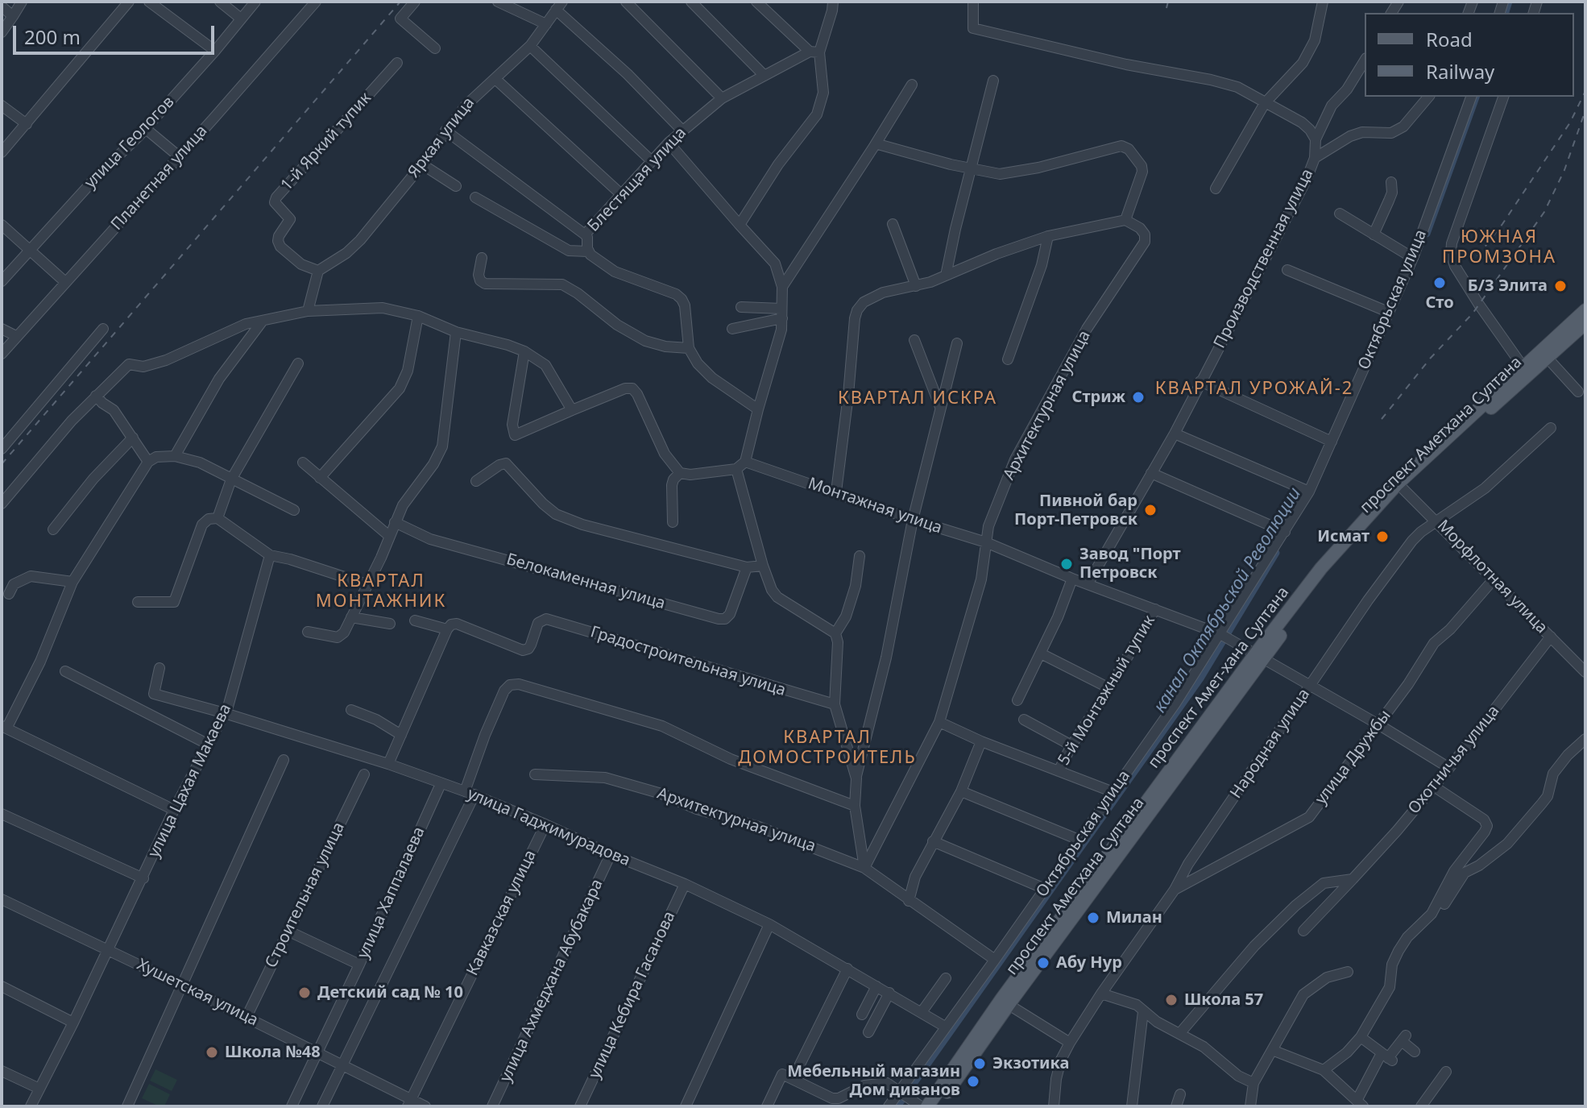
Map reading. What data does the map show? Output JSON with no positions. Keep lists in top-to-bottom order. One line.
{"streets":{"main road":["проспект Аметхана Султана","проспект Амет-хана Султана"],"street":["Яркая улица","1-й Яркий тупик","улица Геологов","Планетная улица","Блестящая улица","Производственная улица","Октябрьская улица","Архитектурная улица","Монтажная улица","Морфлотная улица","Белокаменная улица","Градостроительная улица","5-й Монтажный тупик","Народная улица","улица Дружбы","Охотничья улица","улица Цахая Макаева","улица Гаджимурадова","улица Хаппалаева","Строительная улица","Кавказская улица","улица Ахмедхана Абубакара","Хушетская улица","улица Кебира Гасанова"]},"crossings":[["Яркая улица","1-й Яркий тупик"],["Производственная улица","Монтажная улица"],["Октябрьская улица","Монтажная улица"],["Октябрьская улица","улица Гаджимурадова"],["Архитектурная улица","Монтажная улица"],["проспект Аметхана Султана","проспект Амет-хана Султана"],["Монтажная улица","проспект Амет-хана Султана"],["Монтажная улица","5-й Монтажный тупик"],["Монтажная улица","Народная улица"],["Монтажная улица","улица Дружбы"],["Монтажная улица","Охотничья улица"],["Морфлотная улица","проспект Амет-хана Султана"],["Морфлотная улица","Народная улица"],["Морфлотная улица","улица Дружбы"],["Морфлотная улица","Охотничья улица"],["Народная улица","улица Дружбы"],["улица Цахая Макаева","улица Гаджимурадова"],["улица Цахая Макаева","Хушетская улица"],["улица Гаджимурадова","улица Хаппалаева"],["улица Гаджимурадова","Кавказская улица"],["улица Гаджимурадова","улица Ахмедхана Абубакара"],["улица Гаджимурадова","улица Кебира Гасанова"],["улица Хаппалаева","Хушетская улица"],["Строительная улица","Хушетская улица"],["Кавказская улица","Хушетская улица"]],"districts":["ЮЖНАЯ ПРОМЗОНА","КВАРТАЛ УРОЖАЙ-2","КВАРТАЛ ИСКРА","КВАРТАЛ МОНТАЖНИК","КВАРТАЛ ДОМОСТРОИТЕЛЬ"],"water":["канал Октябрьской Революции"],"places":["Сто","Б/З Элита","Стриж","Пивной бар Порт-Петровск","Исмат","Завод \"Порт Петровск","Милан","Абу Нур","Детский сад № 10","Школа 57","Школа №48","Экзотика","Мебельный магазин Дом диванов"],"legend":["Road","Railway"],"scale_bar":"200 m"}
